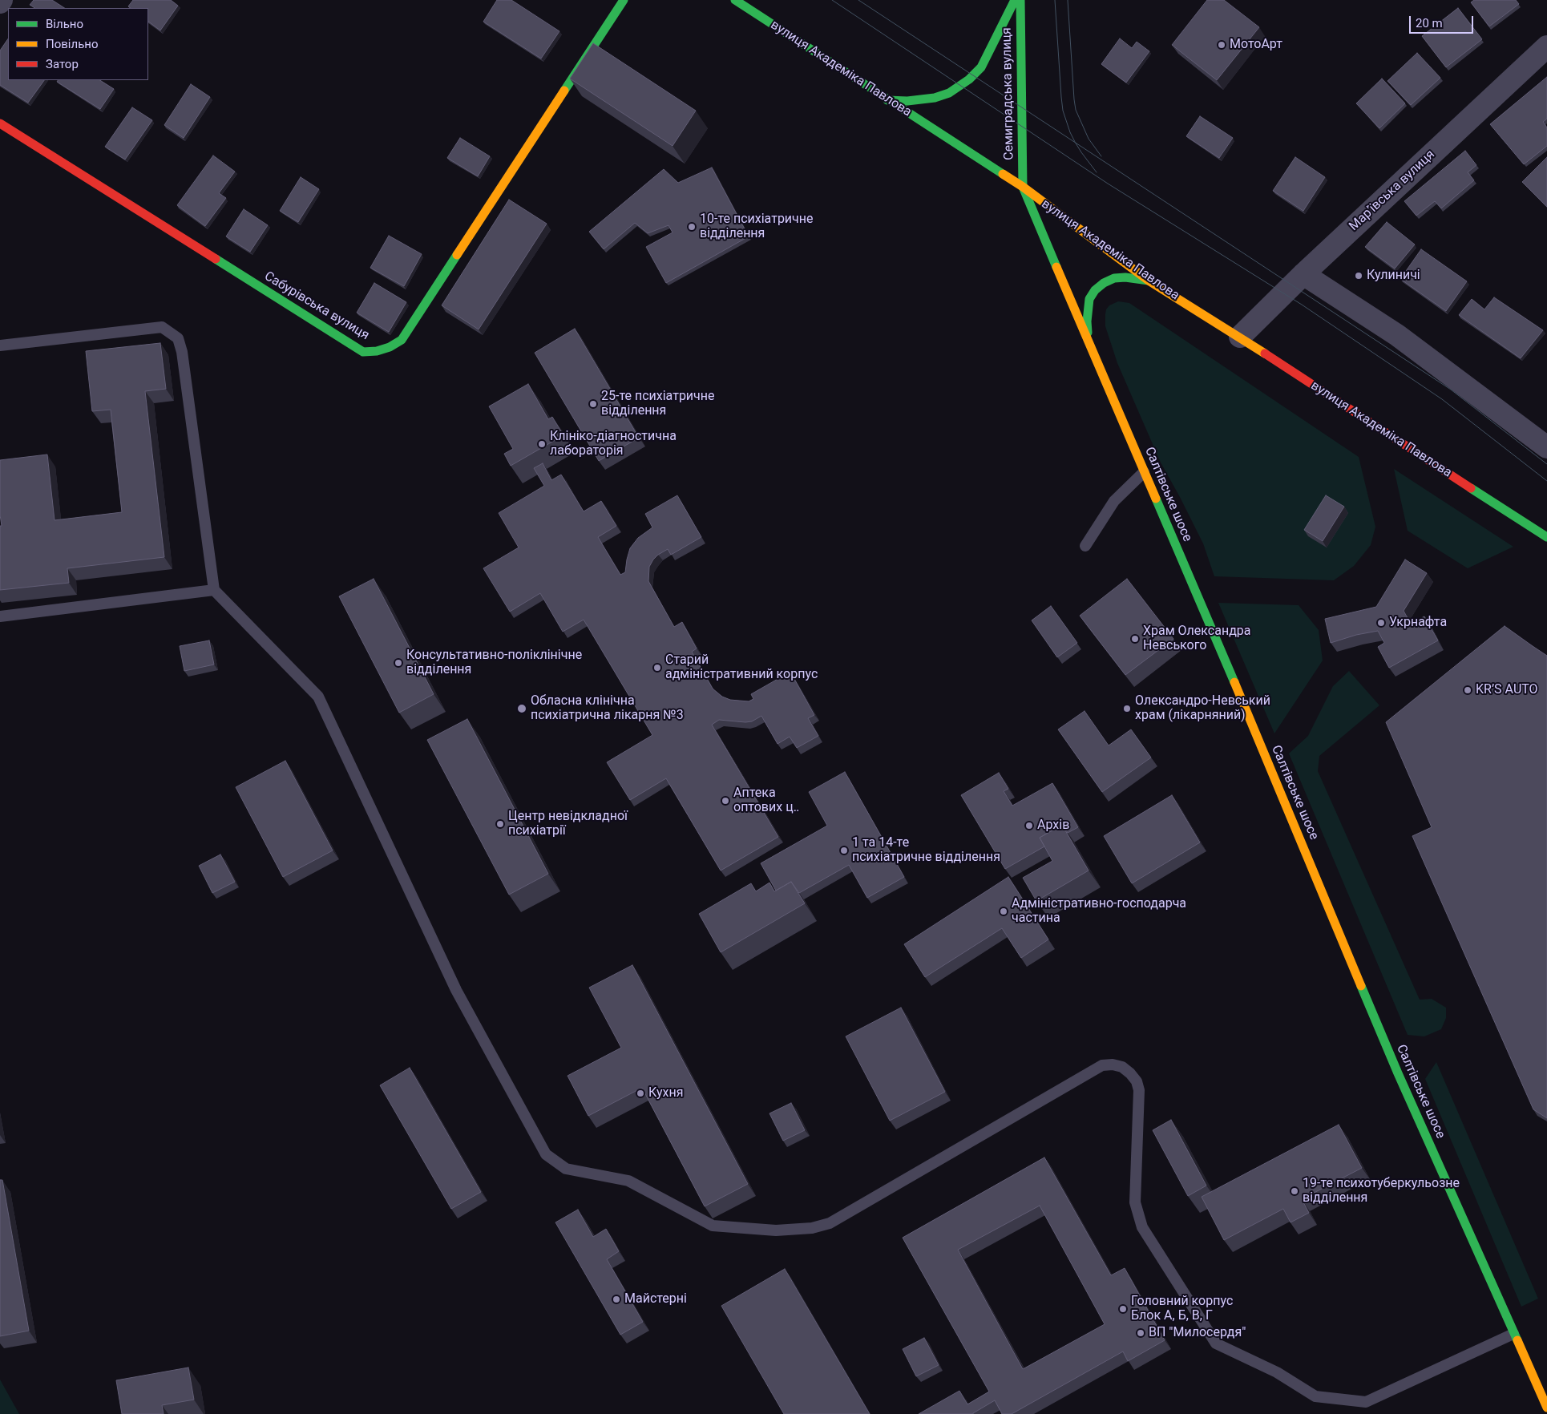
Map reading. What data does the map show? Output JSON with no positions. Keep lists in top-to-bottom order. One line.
{"streets":{"main road":["вулиця Академіка Павлова","Семиградська вулиця","Сабурівська вулиця","Салтівське шосе"],"street":["Мар'ївська вулиця"]},"crossings":[["вулиця Академіка Павлова","Семиградська вулиця"],["вулиця Академіка Павлова","Мар'ївська вулиця"],["вулиця Академіка Павлова","Салтівське шосе"],["Семиградська вулиця","Салтівське шосе"]],"places":["МотоАрт","10-те психіатричне відділення","Кулиничі","25-те психіатричне відділення","Клініко-діагностична лабораторія","Укрнафта","Храм Олександра Невського","Консультативно-поліклінічне відділення","Старий адміністративний корпус","KR’S AUTO","Обласна клінічна психіатрична лікарня №3","Олександро-Невський храм (лікарняний)","Аптека оптових ц‥","Центр невідкладної психіатрії","Архів","1 та 14-те психіатричне відділення","Адміністративно-господарча частина","Кухня","19-те психотуберкульозне відділення","Майстерні","Головний корпус Блок А, Б, В, Г","ВП \"Милосердя\""],"legend":["Вільно","Повільно","Затор"],"scale_bar":"20 m"}
